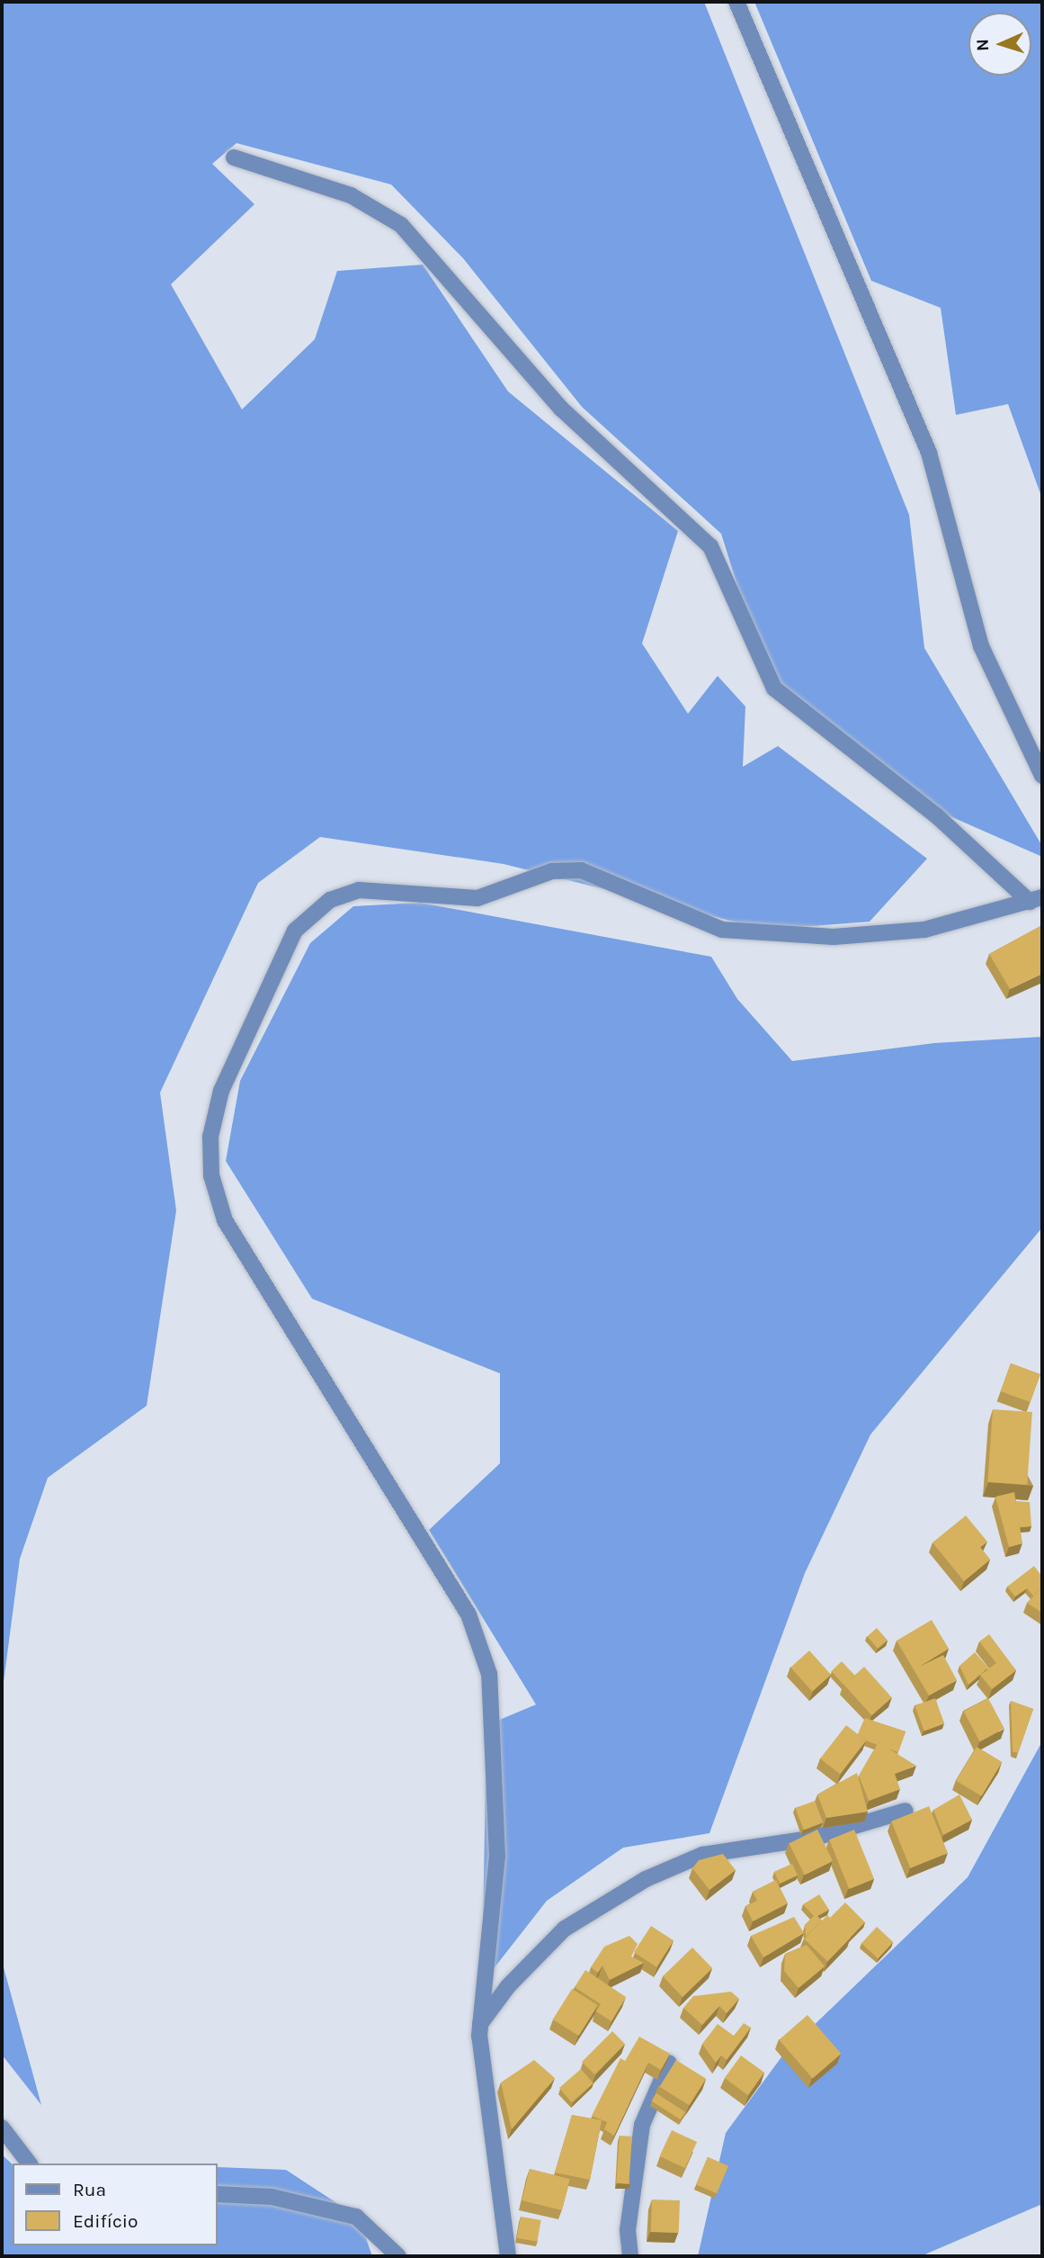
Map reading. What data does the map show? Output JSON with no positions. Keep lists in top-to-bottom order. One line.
{"legend":["Rua","Edifício"],"north":"left"}
